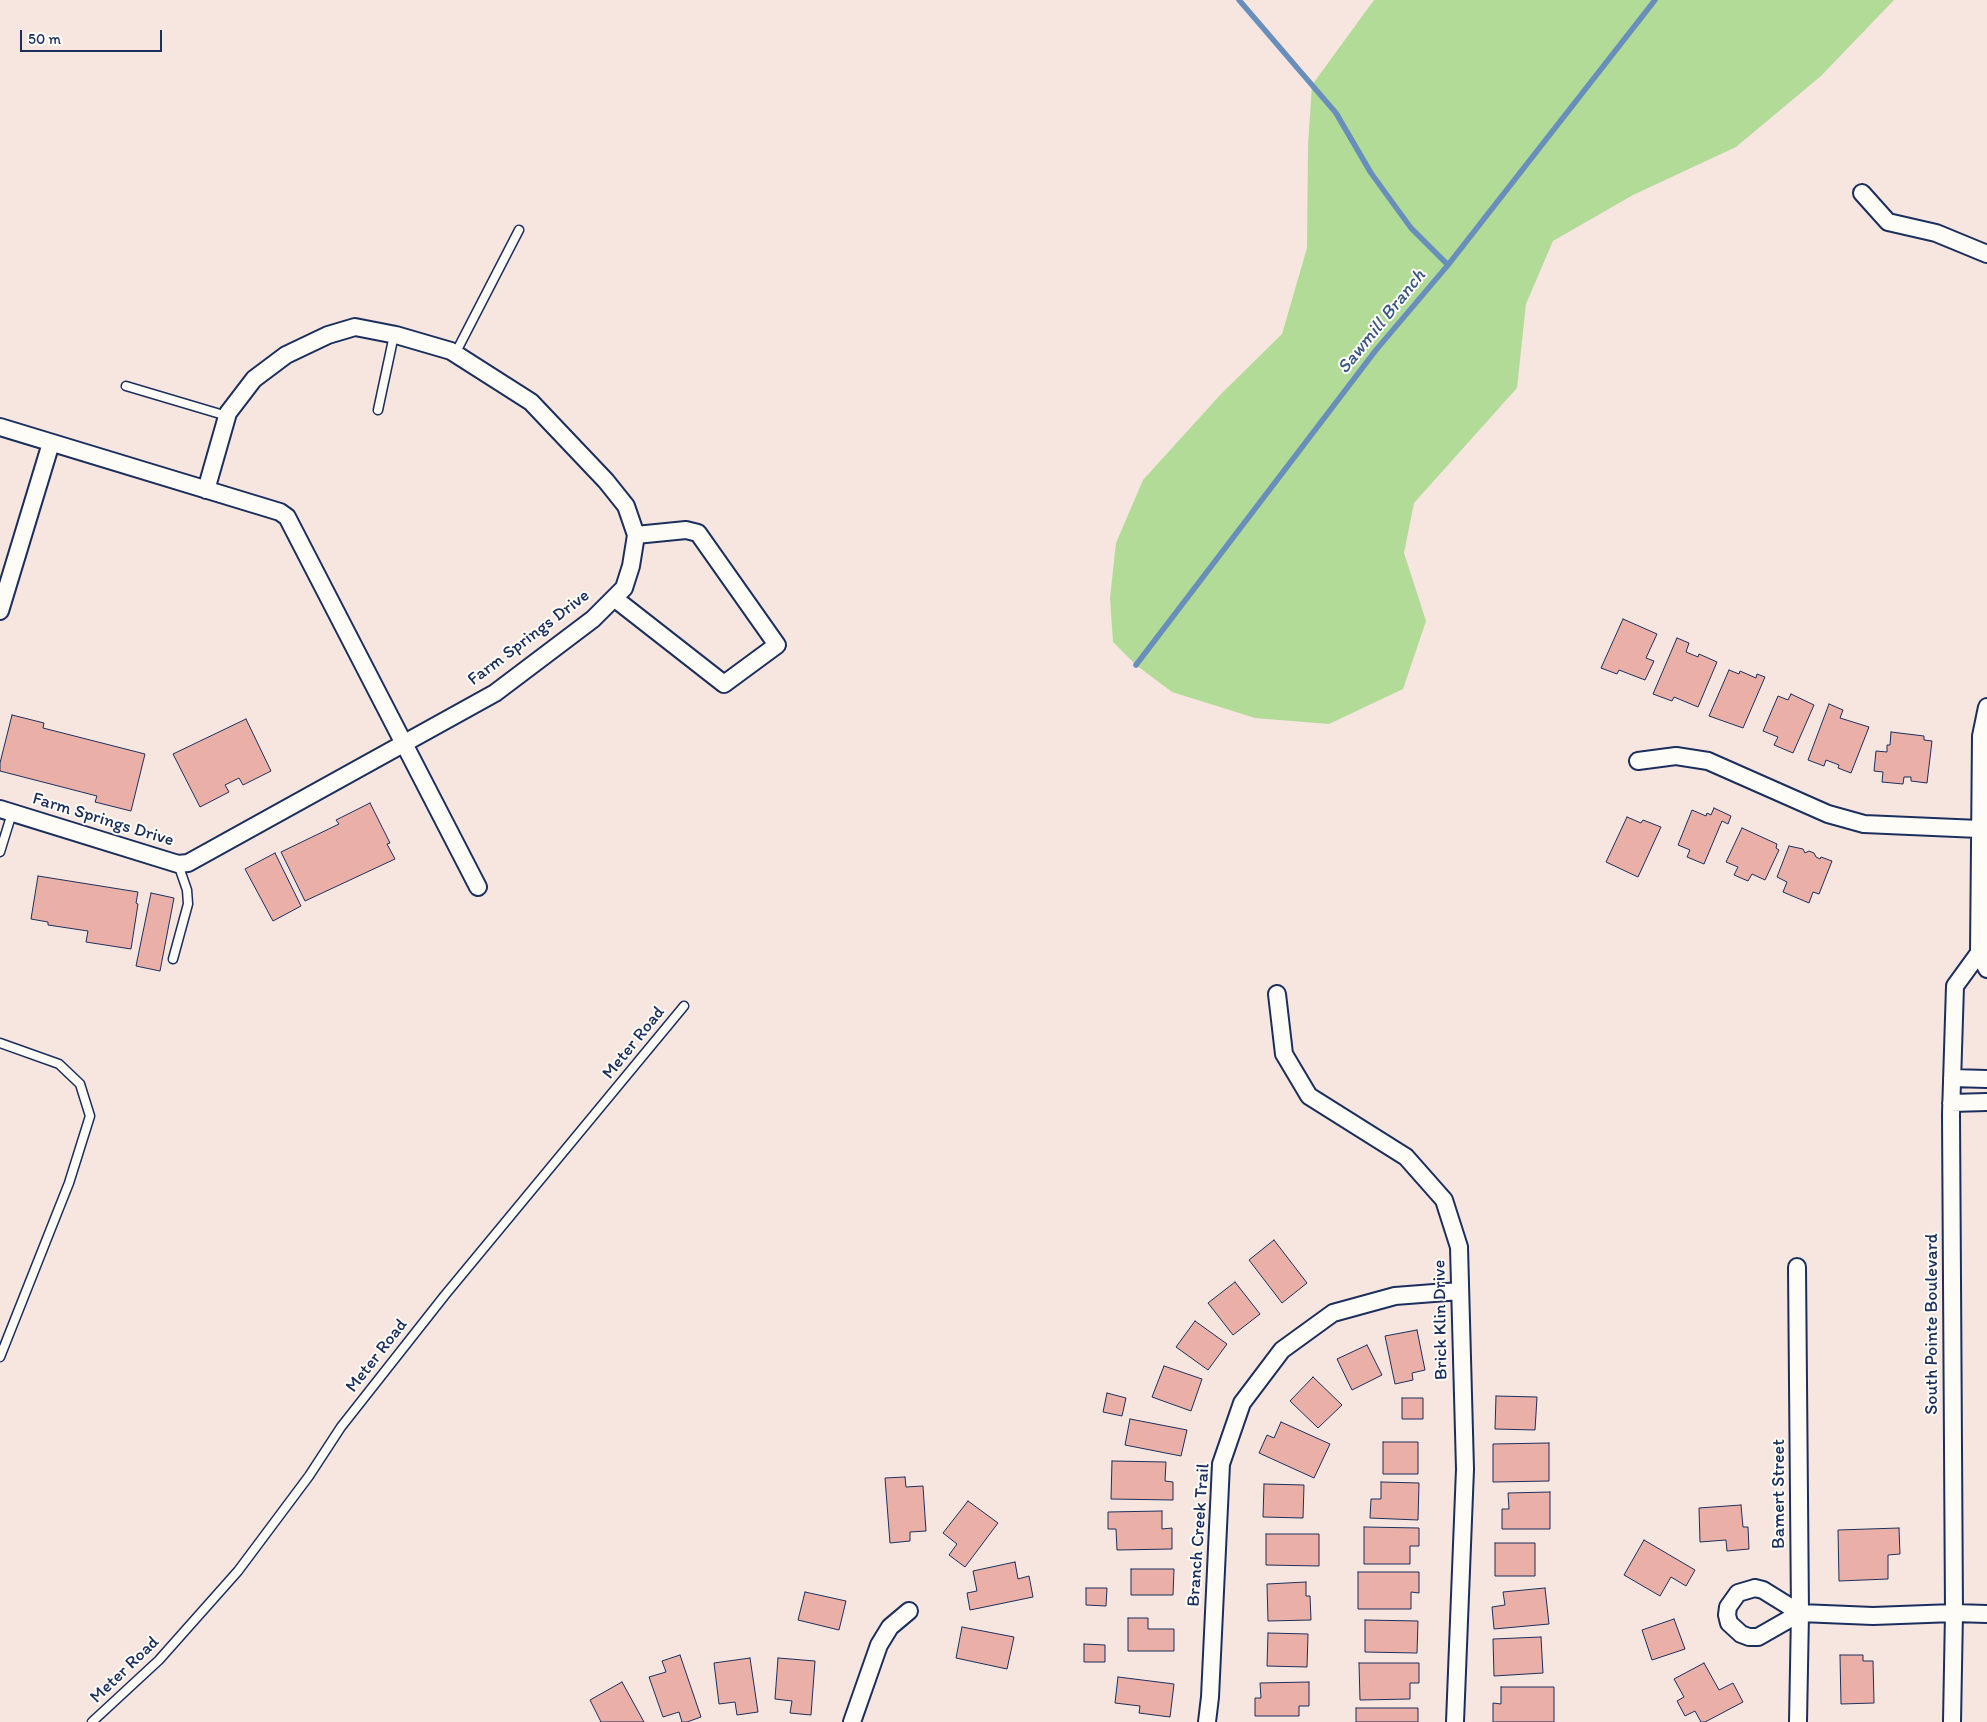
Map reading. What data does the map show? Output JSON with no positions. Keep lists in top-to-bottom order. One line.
{"streets":{"street":["Farm Springs Drive","Brick Klin Drive","South Pointe Boulevard","Bamert Street","Branch Creek Trail"],"lane":["Meter Road"]},"crossings":[["Brick Klin Drive","Branch Creek Trail"]],"water":["Sawmill Branch"],"scale_bar":"50 m"}
